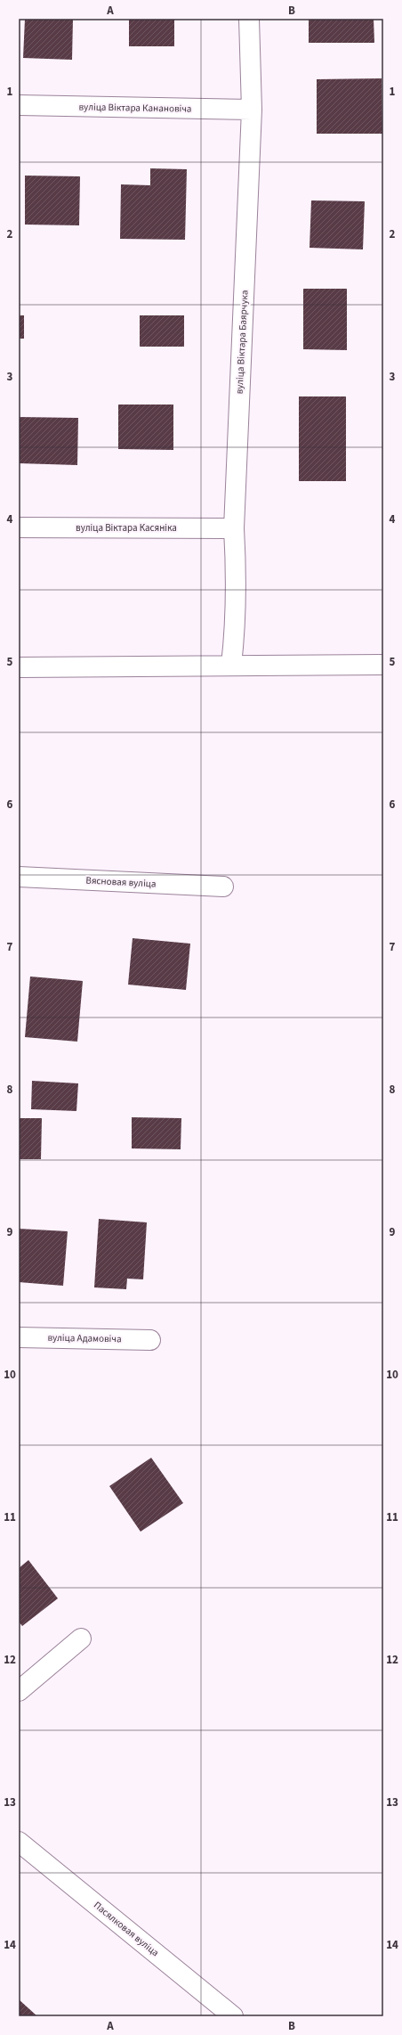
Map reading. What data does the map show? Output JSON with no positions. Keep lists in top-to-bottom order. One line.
{"streets":{"street":["вуліца Віктара Канановіча","вуліца Віктара Баярчука","вуліца Віктара Касяніка","Вясновая вуліца","вуліца Адамовіча","Пасялковая вуліца"]},"crossings":[["вуліца Віктара Канановіча","вуліца Віктара Баярчука"],["вуліца Віктара Баярчука","вуліца Віктара Касяніка"]],"grid":{"columns":["A","B"],"rows":["1","2","3","4","5","6","7","8","9","10","11","12","13","14"]}}
